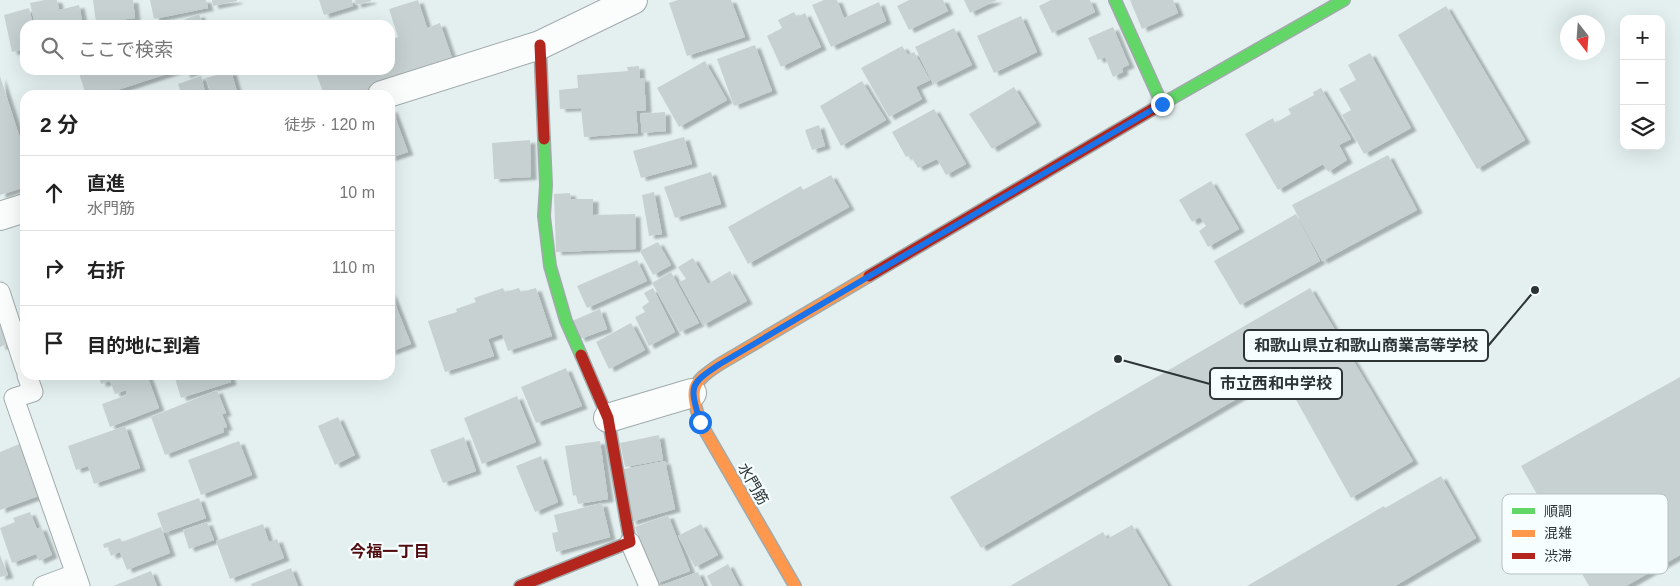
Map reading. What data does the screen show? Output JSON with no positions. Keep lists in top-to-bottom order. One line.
{"streets":{"street":["水門筋"]},"districts":["今福一丁目"],"places":["和歌山県立和歌山商業高等学校","市立西和中学校"],"legend":["順調","混雑","渋滞"],"north":"bottom","page":{"map_buttons":["+","−"],"search":"ここで検索","heading":["2 分","徒歩 · 120 m"],"list":[["直進","水門筋","10 m"],["右折","110 m"],"目的地に到着"]}}
